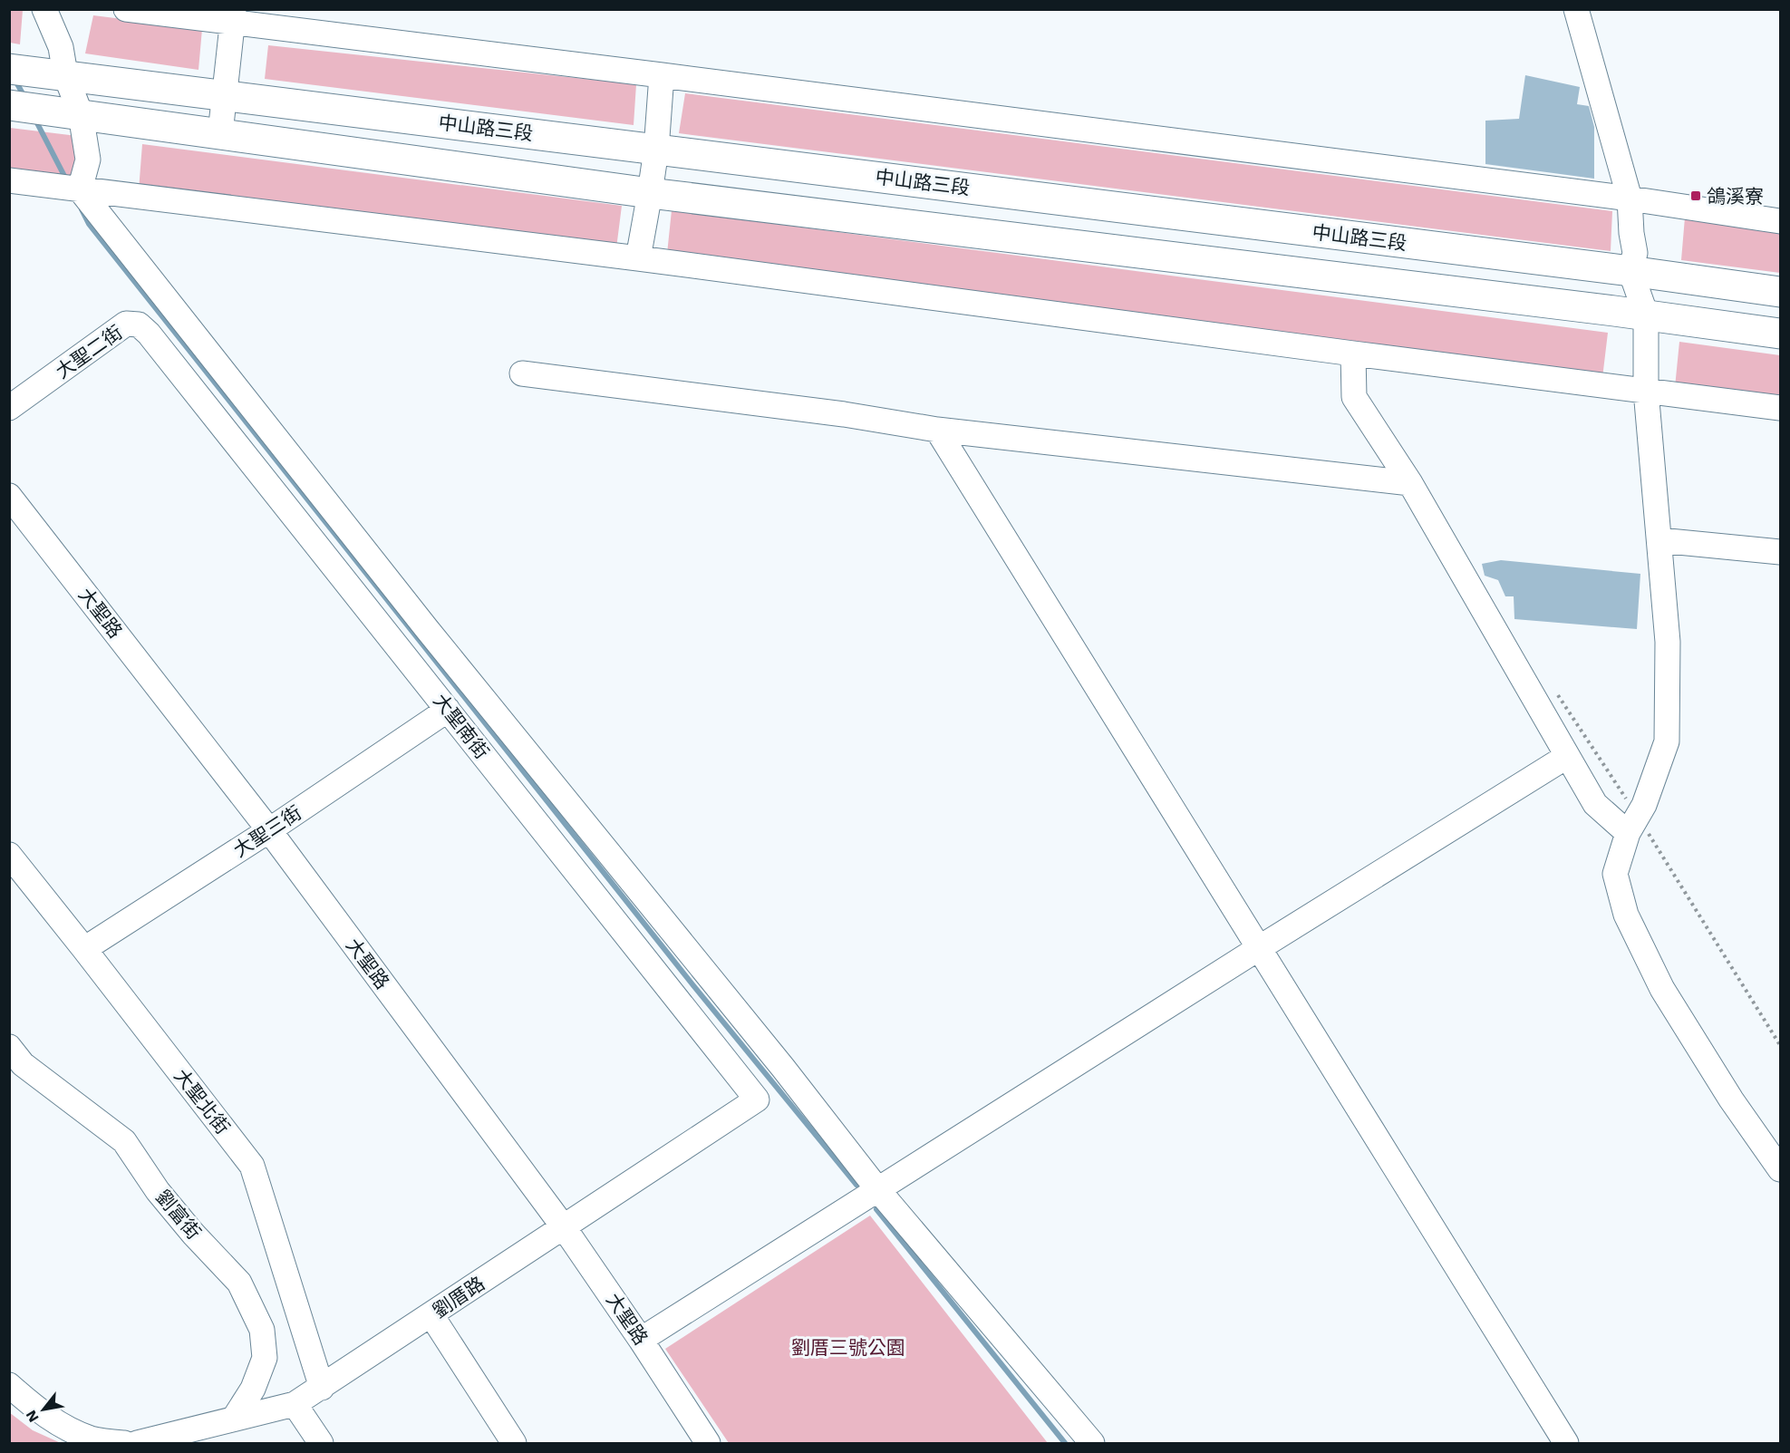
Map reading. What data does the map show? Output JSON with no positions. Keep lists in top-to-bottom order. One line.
{"streets":{"main road":["中山路三段"],"street":["大聖二街","大聖路","大聖南街","大聖三街","大聖北街","劉富街","劉厝路"]},"crossings":[["大聖二街","大聖南街"],["大聖路","大聖三街"],["大聖路","劉厝路"],["大聖南街","大聖三街"],["大聖南街","劉厝路"],["大聖三街","大聖北街"],["大聖北街","劉厝路"],["劉富街","劉厝路"]],"parks":["劉厝三號公園"],"places":{"transit":["鴿溪寮"]},"north":"bottom left"}
